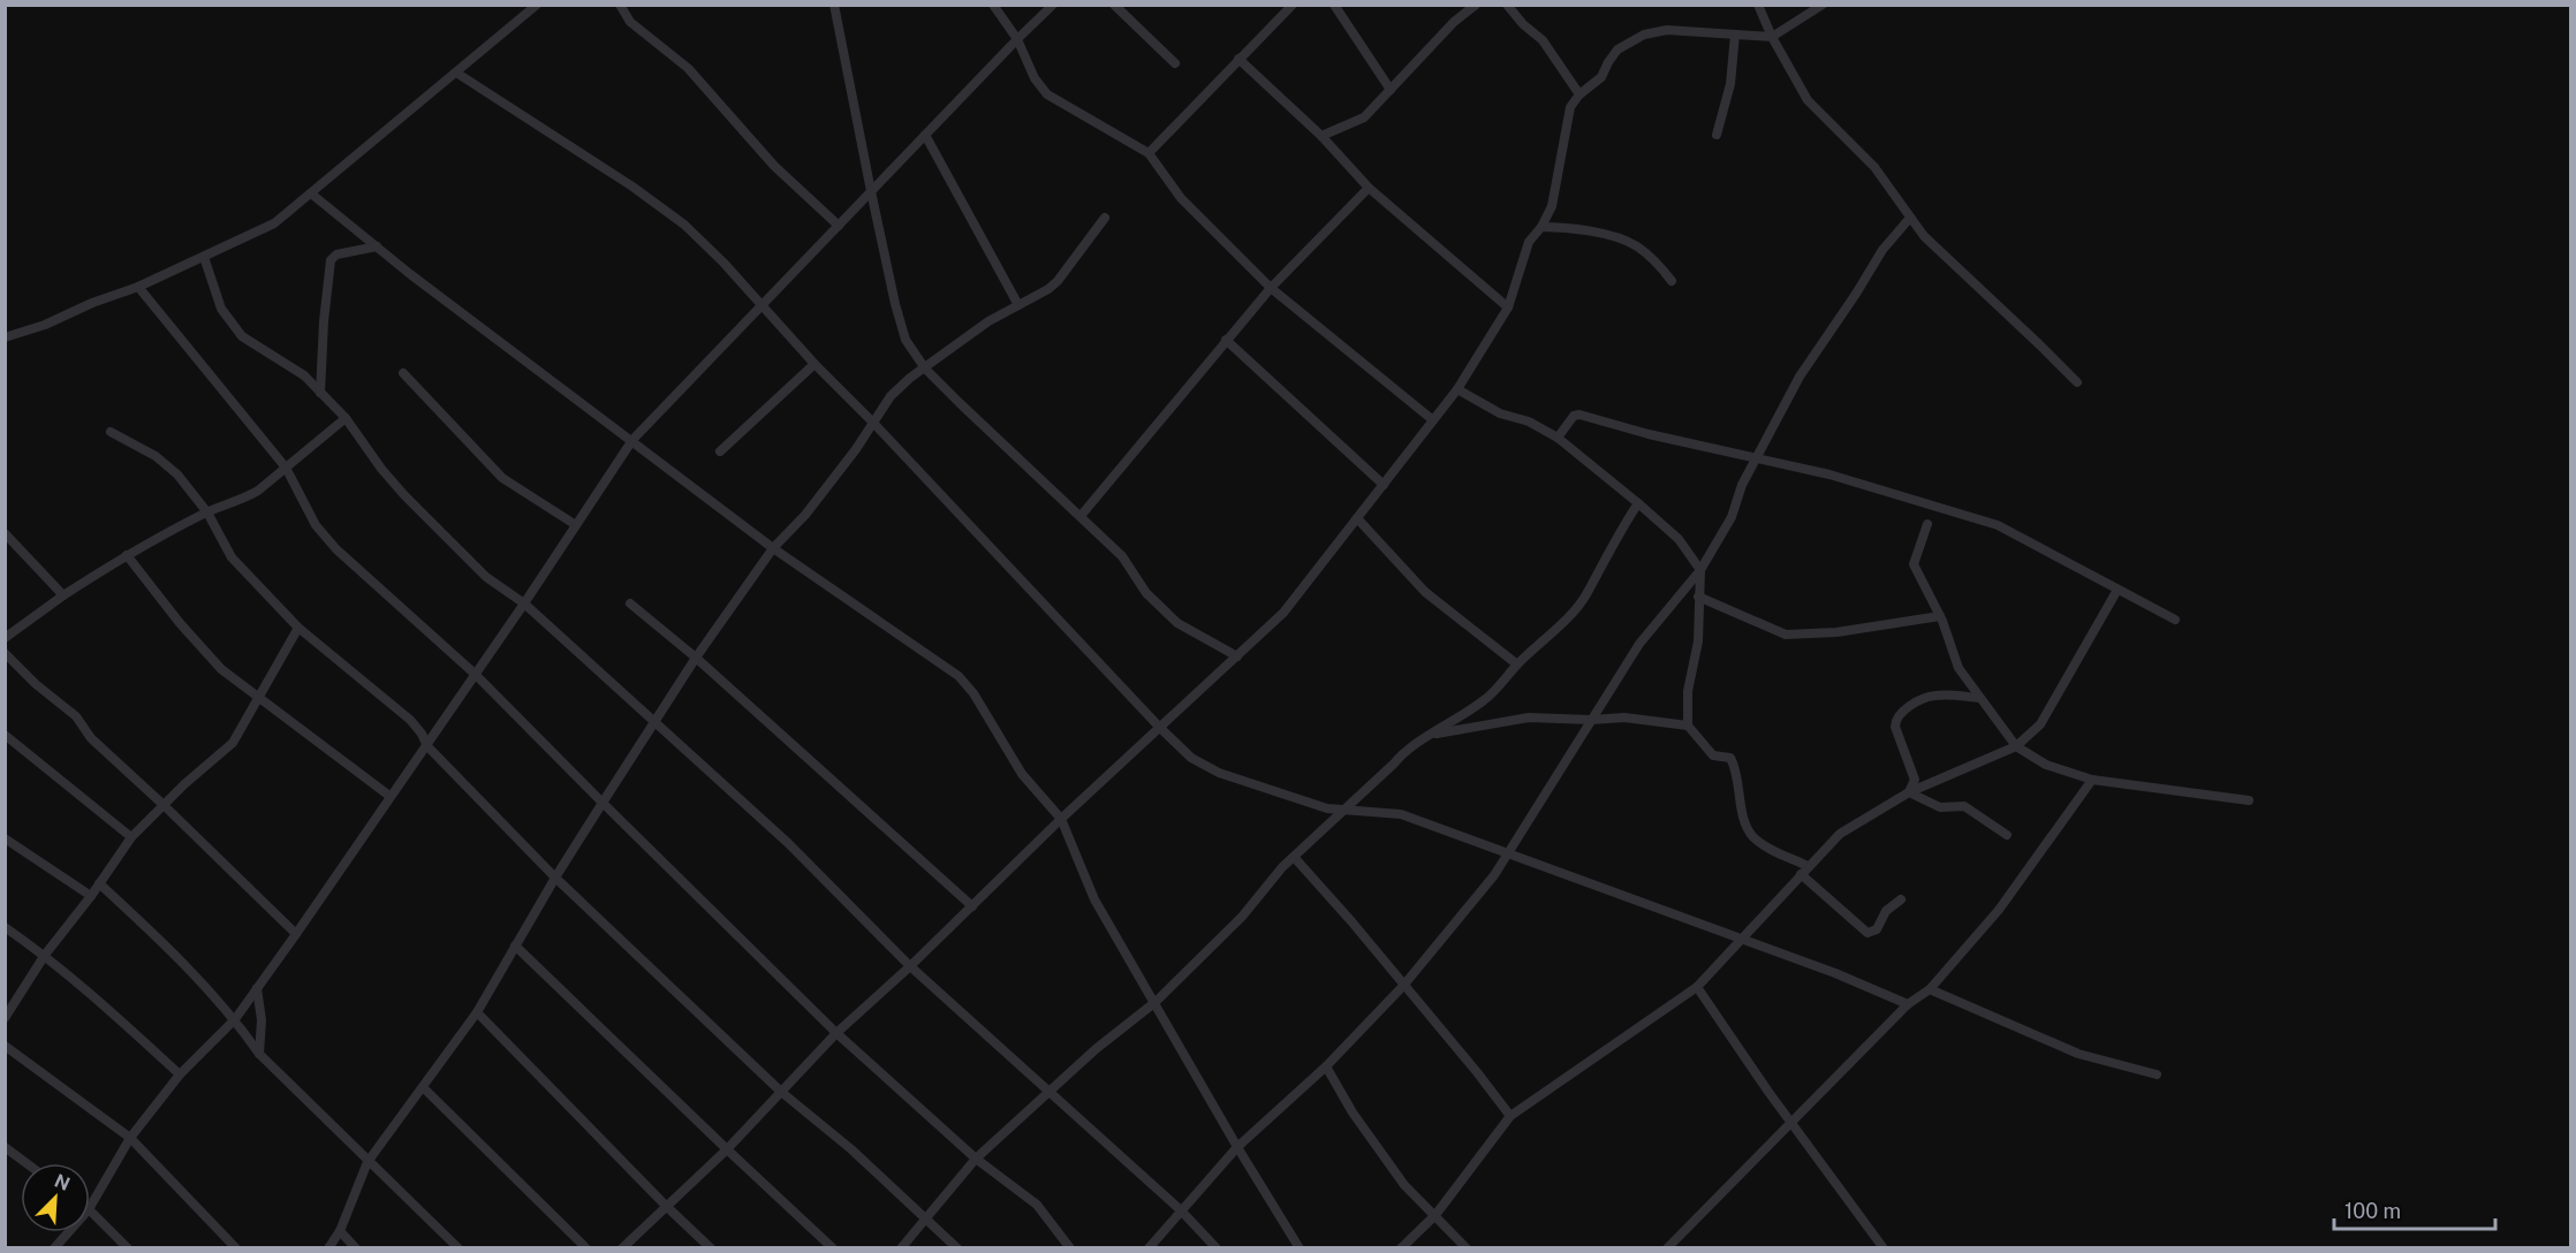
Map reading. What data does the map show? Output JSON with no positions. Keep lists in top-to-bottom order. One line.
{"scale_bar":"100 m","north":"top right"}
